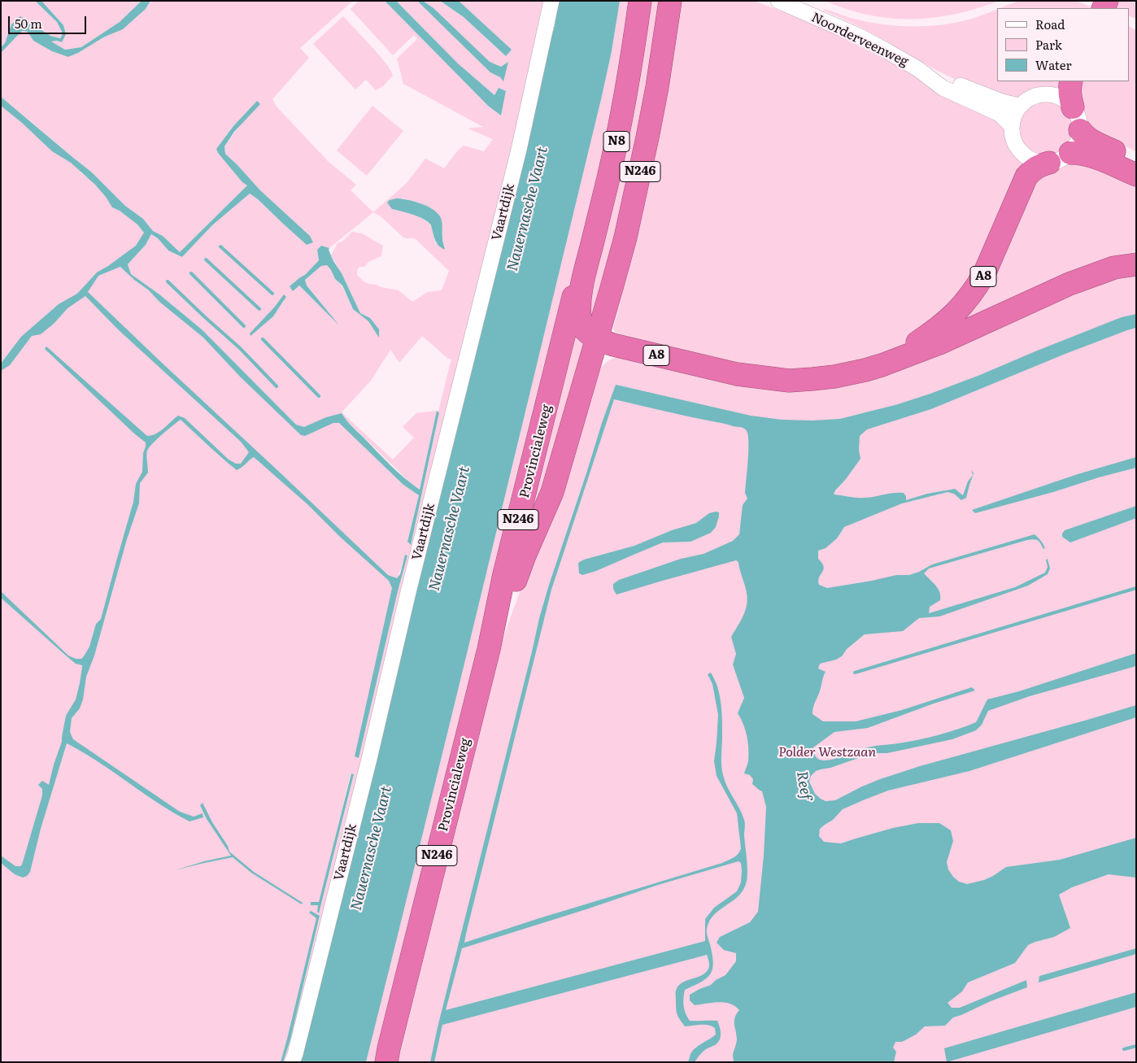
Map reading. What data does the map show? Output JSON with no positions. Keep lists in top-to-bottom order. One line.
{"streets":{"highway":["N8","N246","A8","Provincialeweg"],"street":["Noorderveenweg","Vaartdijk"]},"crossings":[["Noorderveenweg","A8"],["N8","A8"],["N8","Provincialeweg"],["N246","A8"],["N246","Provincialeweg"],["A8","Provincialeweg"]],"water":["Nauernasche Vaart","Reef"],"parks":["Polder Westzaan"],"legend":["Road","Park","Water"],"scale_bar":"50 m"}
